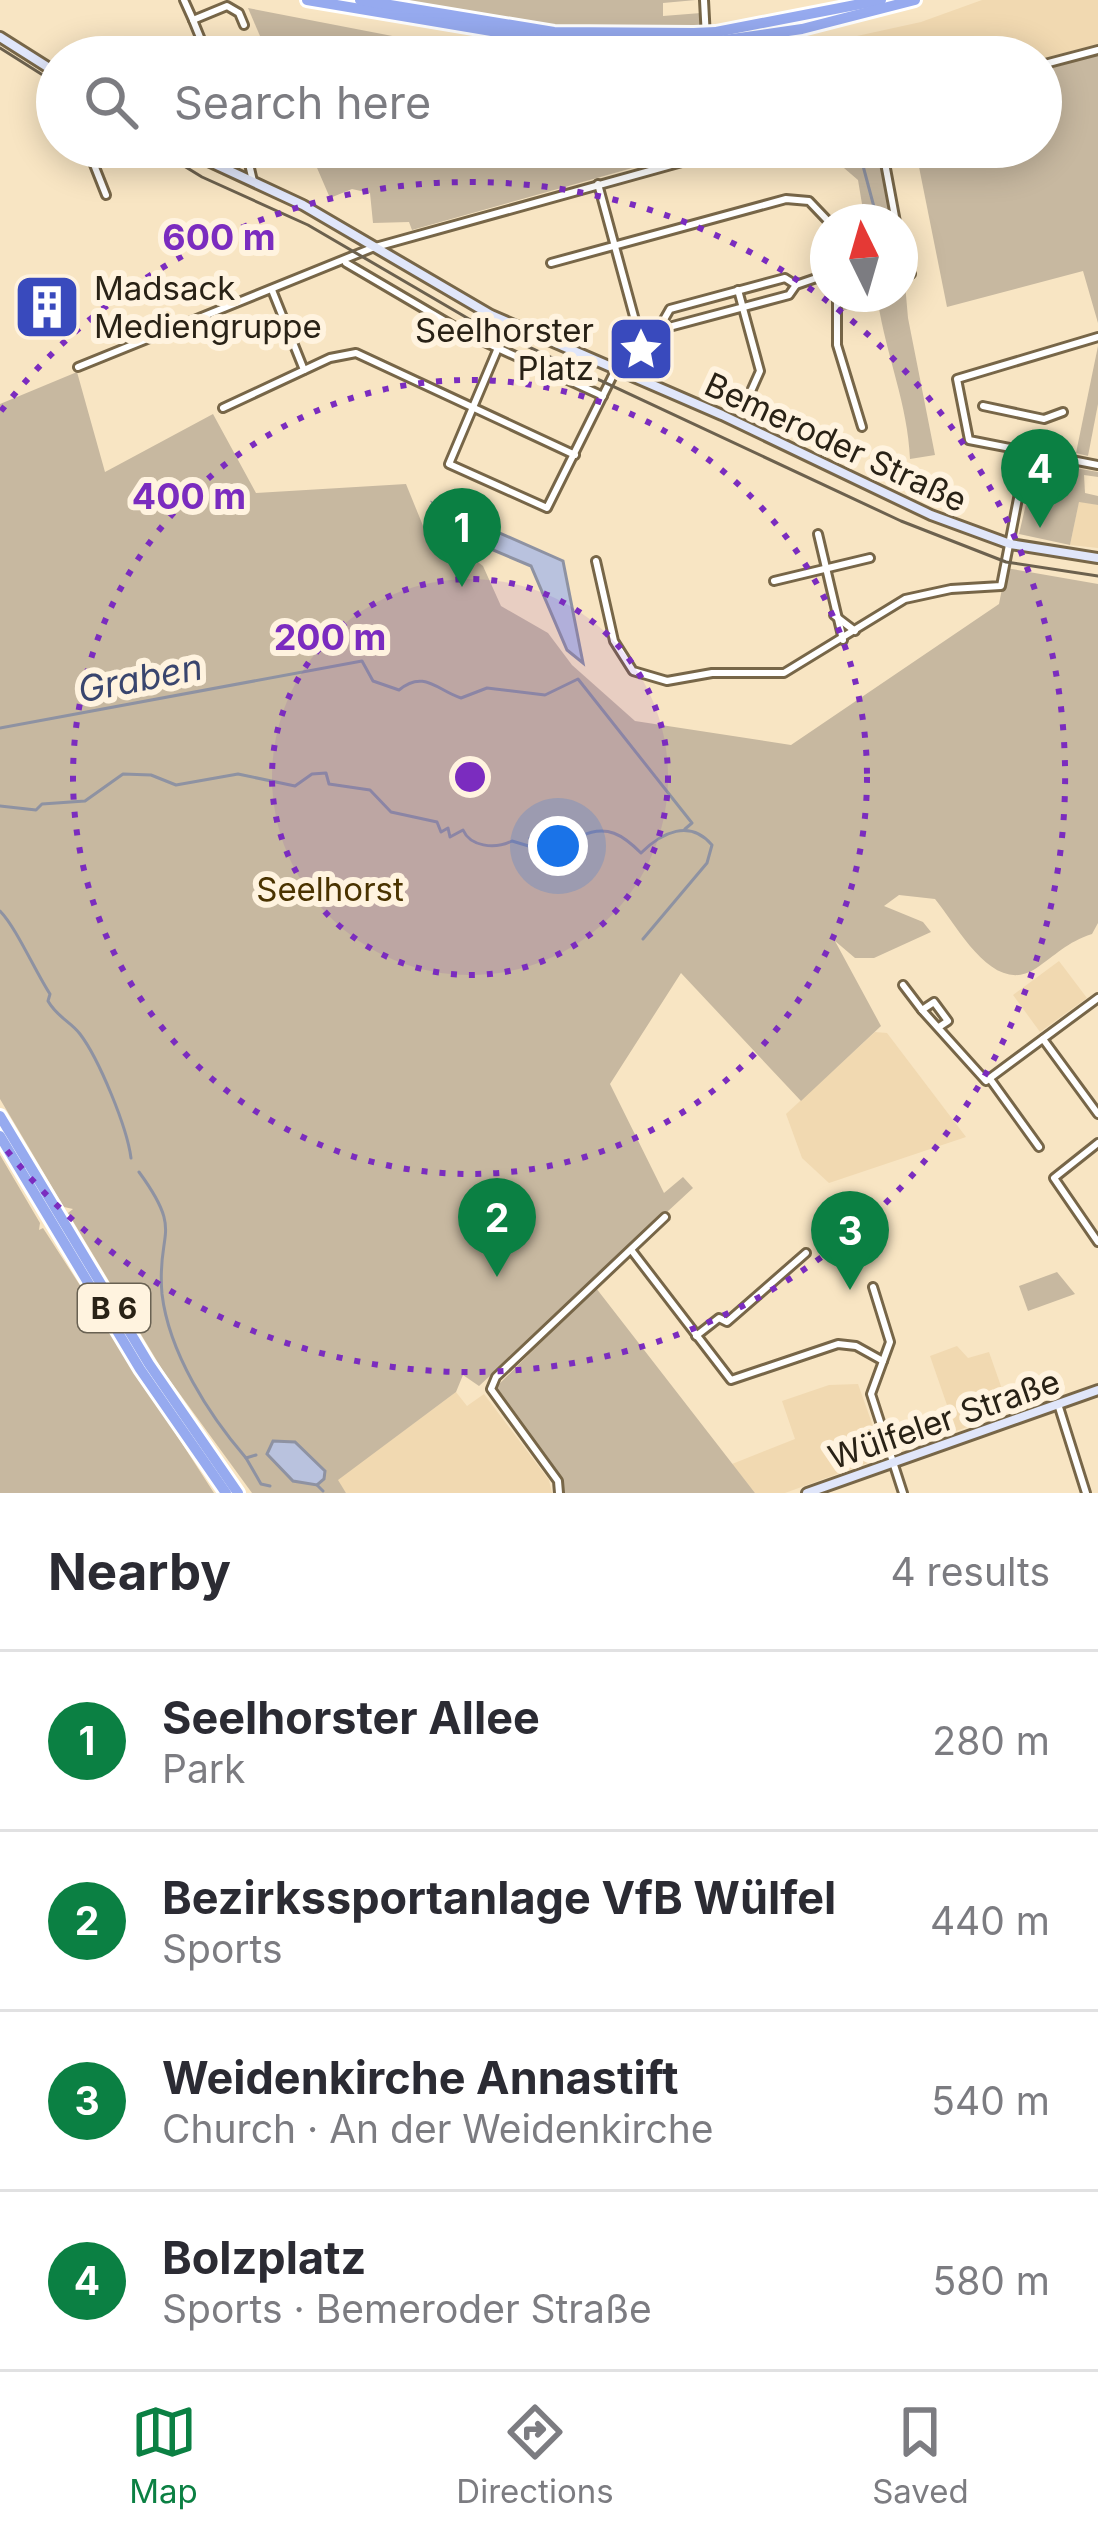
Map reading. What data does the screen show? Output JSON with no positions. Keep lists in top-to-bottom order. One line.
{"streets":{"highway":["B 6"],"main road":["Bemeroder Straße","Wülfeler Straße"]},"water":["Graben"],"parks":["Seelhorst"],"places":{"building":["Madsack Mediengruppe"],"place":["Seelhorster Platz"]},"north":"top","page":{"search":"Search here","pins":["4","1","2","3"],"heading":["Nearby","4 results"],"list":[{"mark":"1","name":"Seelhorster Allee","note":"Park","value":"280 m"},{"mark":"2","name":"Bezirkssportanlage VfB Wülfel","note":"Sports","value":"440 m"},{"mark":"3","name":"Weidenkirche Annastift","note":"Church · An der Weidenkirche","value":"540 m"},{"mark":"4","name":"Bolzplatz","note":"Sports · Bemeroder Straße","value":"580 m"}],"nav":["Map","Directions","Saved"]},"rings":["600 m","400 m","200 m"]}
